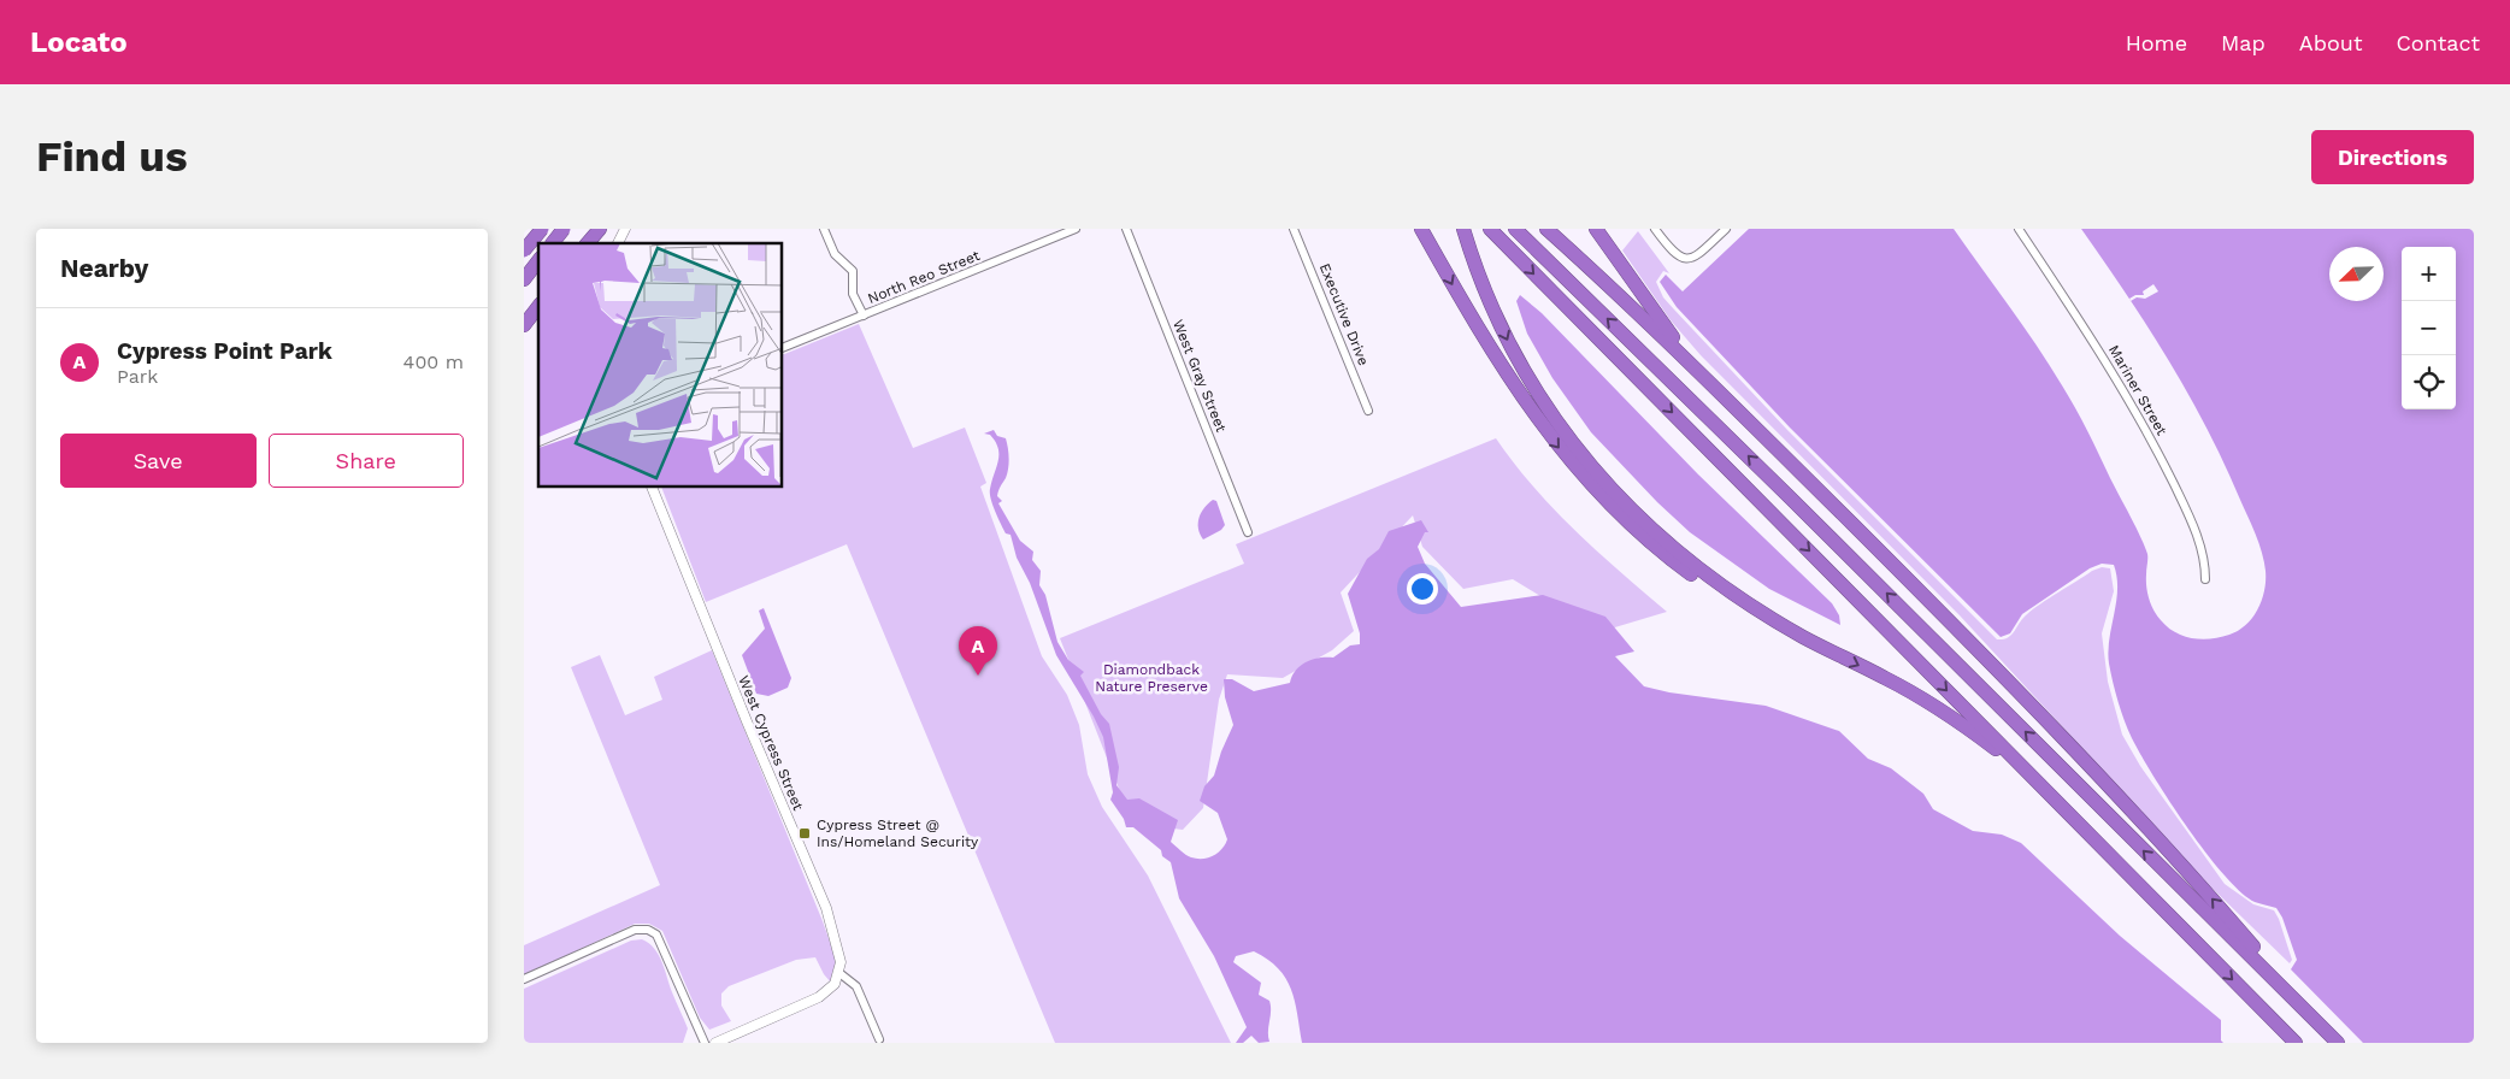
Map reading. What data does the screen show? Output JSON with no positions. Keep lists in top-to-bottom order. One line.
{"streets":{"street":["North Reo Street","Executive Drive","West Gray Street","Mariner Street","West Cypress Street"]},"parks":["Diamondback Nature Preserve"],"places":{"transit":["Cypress Street @ Ins/Homeland Security"]},"north":"bottom left","page":{"header":"Locato","nav":["Home","Map","About","Contact"],"buttons":["Directions",["Save","Share"]],"title":"Find us","heading":"Nearby","map_buttons":["+","−"],"list":[{"mark":"A","name":"Cypress Point Park","note":"Park","value":"400 m"}],"pins":"A"}}
